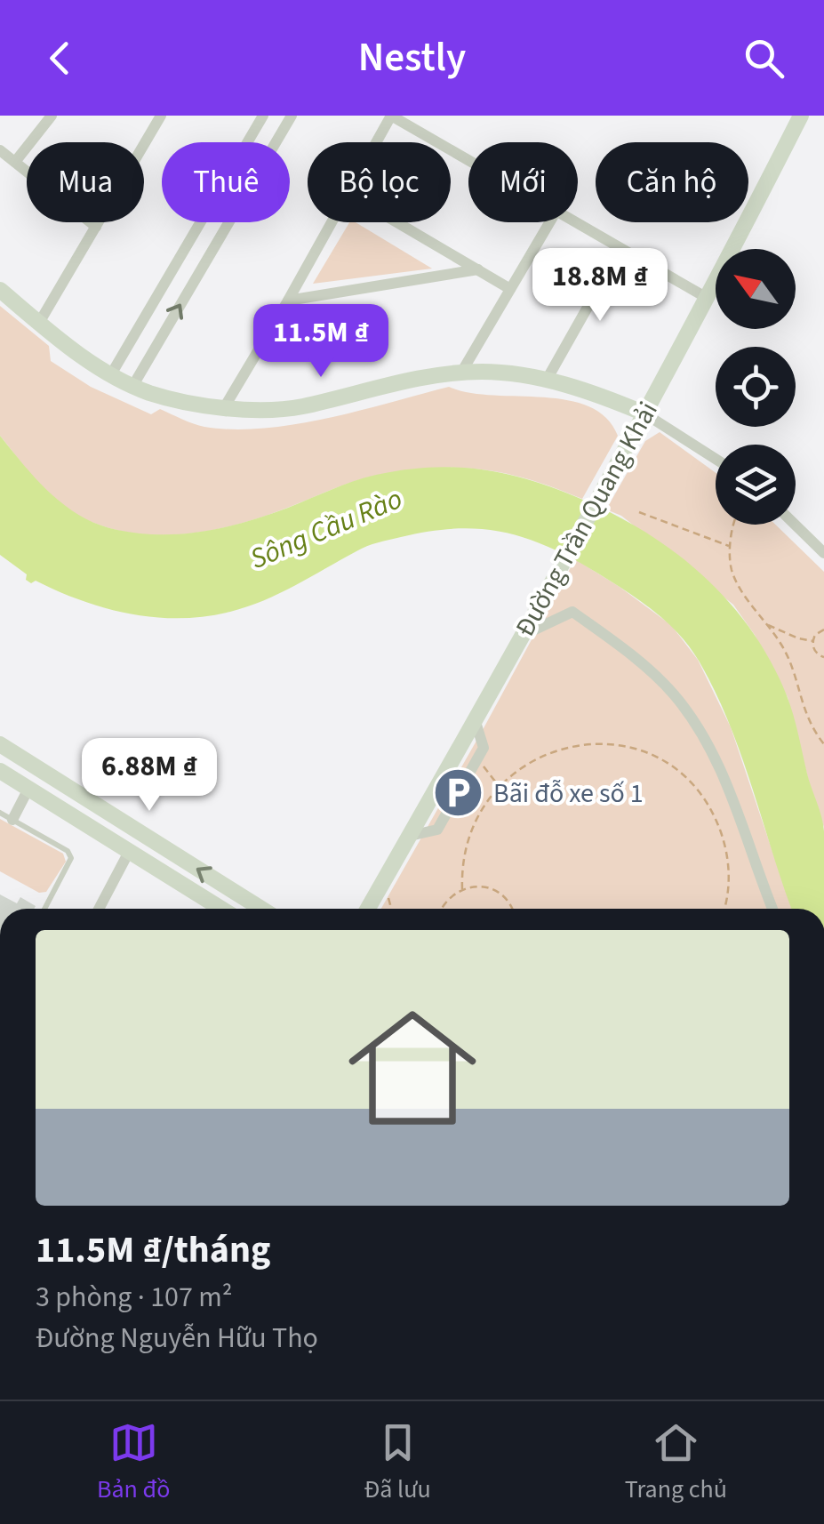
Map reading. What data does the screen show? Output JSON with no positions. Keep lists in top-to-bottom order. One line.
{"streets":{"street":["Đường Trần Quang Khải"]},"water":["Sông Cầu Rào"],"places":{"parking":["Bãi đỗ xe số 1"]},"north":"top left","page":{"header":"Nestly","chip":["Mua","Thuê","Bộ lọc","Mới","Căn hộ"],"price":["18.8M ₫","11.5M ₫","6.88M ₫"],"list":[{"name":"11.5M ₫/tháng","note":"3 phòng · 107 m² · Đường Nguyễn Hữu Thọ"}],"tabs":["Bản đồ","Đã lưu","Trang chủ"]}}
